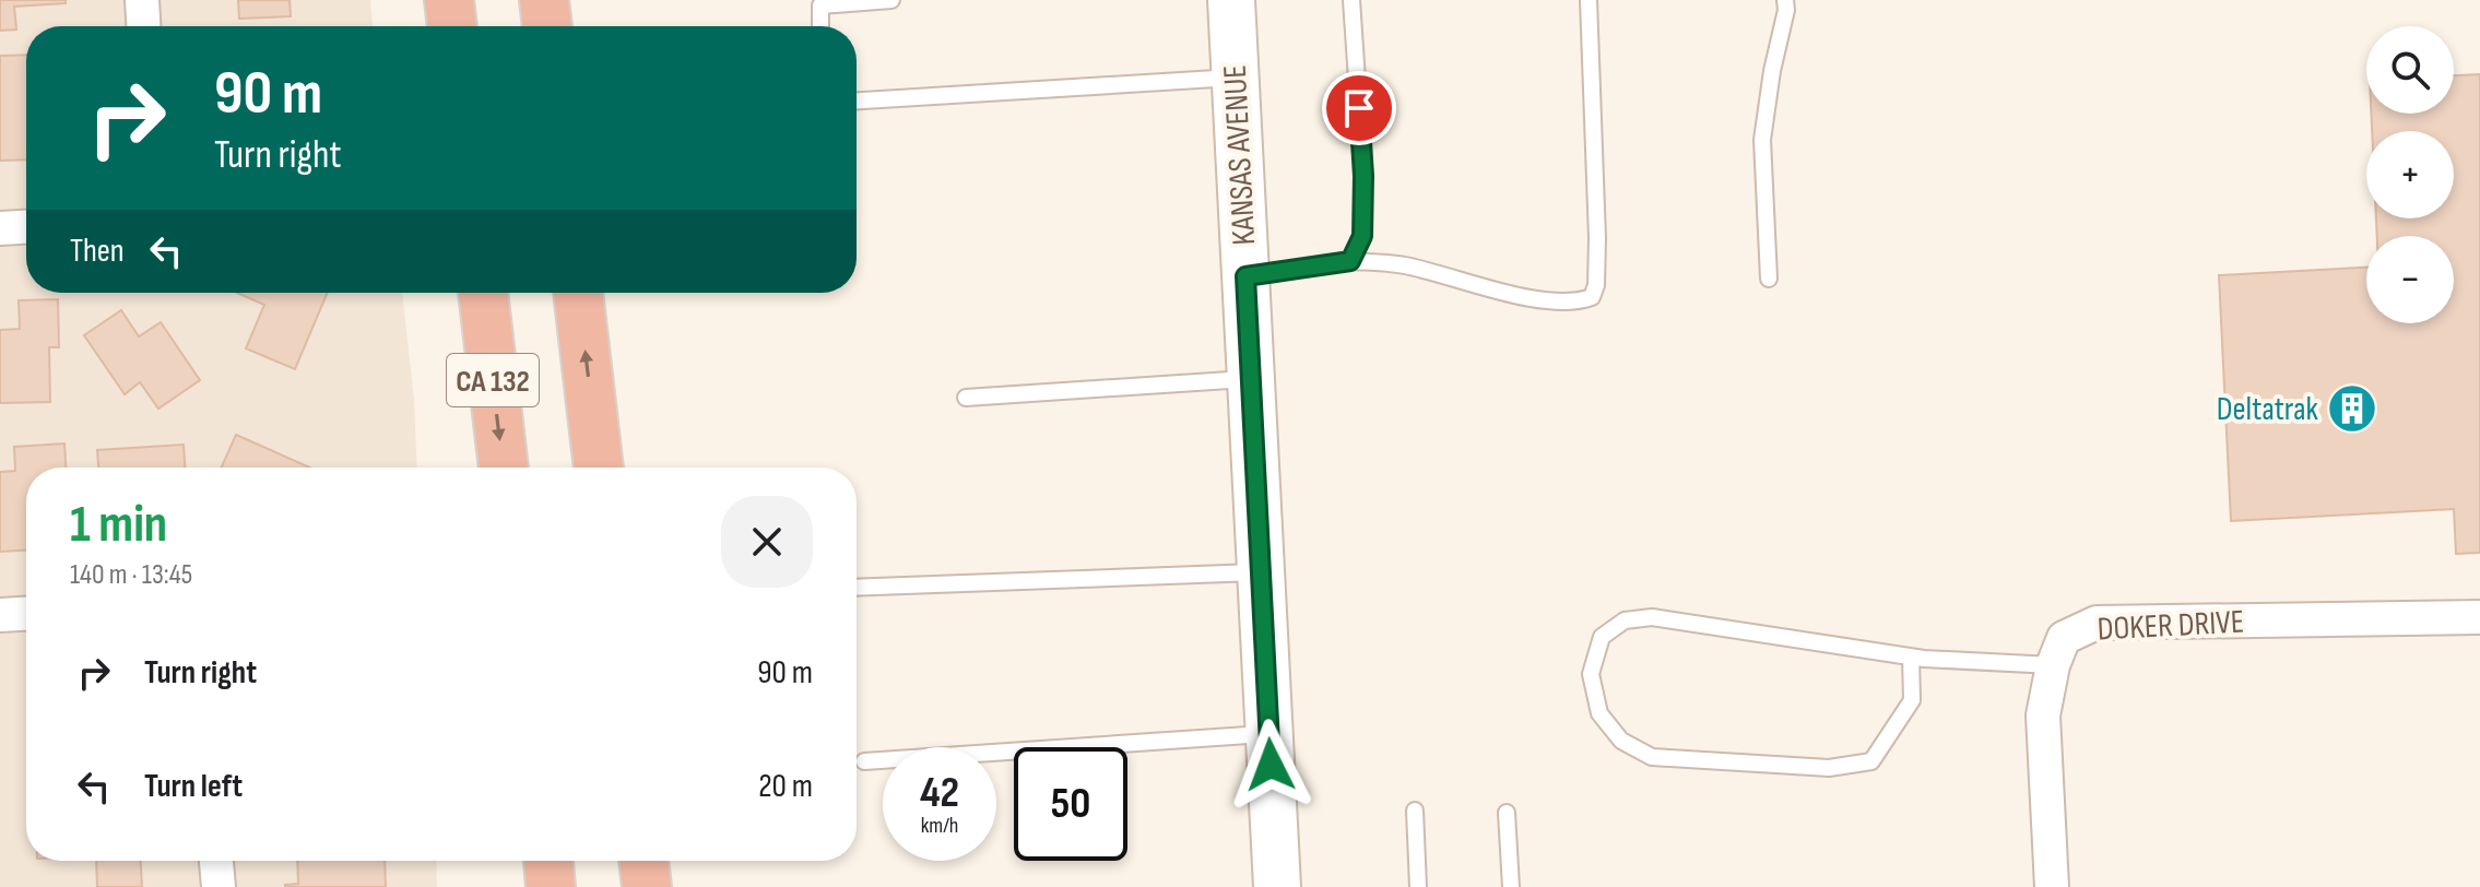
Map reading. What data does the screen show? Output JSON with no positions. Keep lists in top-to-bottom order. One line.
{"streets":{"highway":["CA 132"],"main road":["KANSAS AVENUE"],"street":["DOKER DRIVE"]},"places":{"building":["Deltatrak"]},"page":{"map_buttons":["+","−"],"turn":["90 m","Turn right"],"then":"Then","heading":["1 min","140 m · 13:45"],"list":[{"name":"Turn right","value":"90 m"},{"name":"Turn left","value":"20 m"}],"speed":"42 km/h","limit":"50"}}
